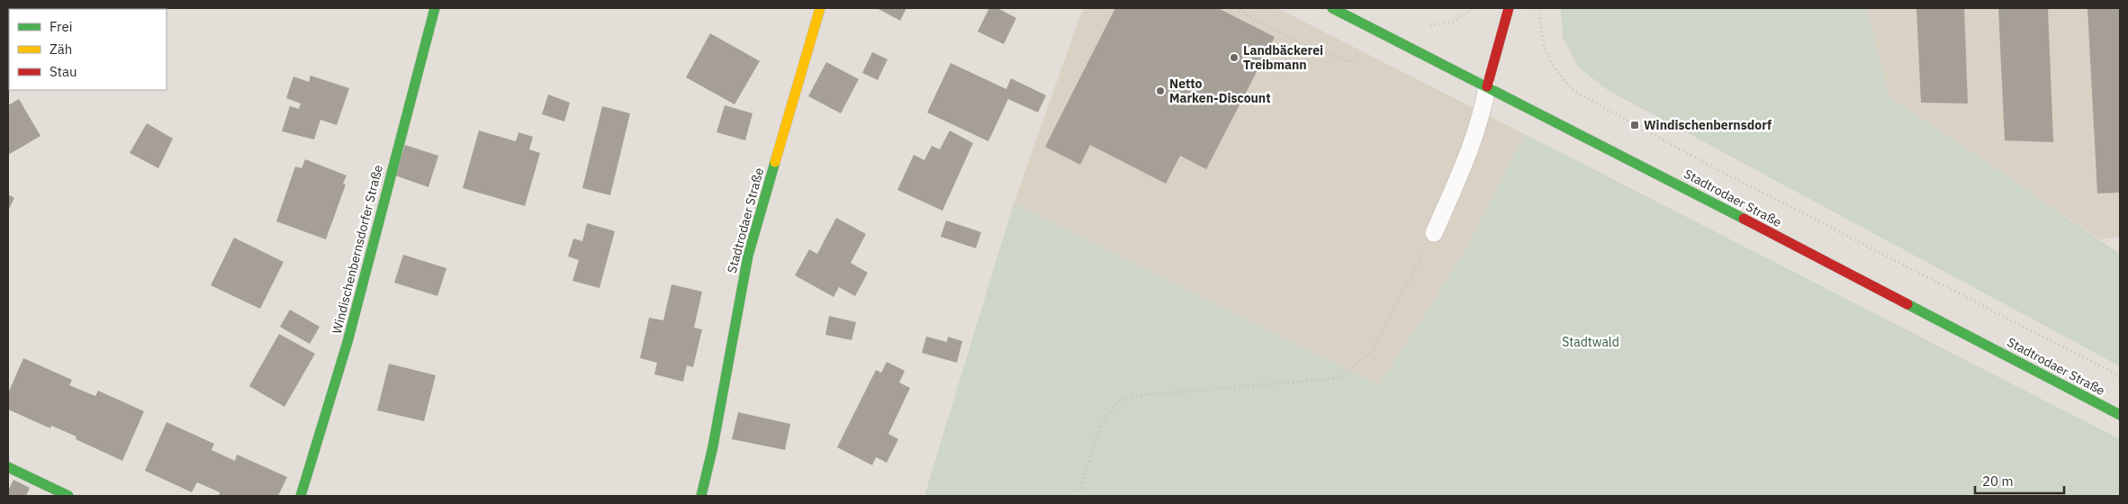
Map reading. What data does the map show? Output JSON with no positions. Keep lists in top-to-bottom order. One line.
{"streets":{"street":["Stadtrodaer Straße","Windischenbernsdorfer Straße"]},"parks":["Stadtwald"],"places":{"other":["Landbäckerei Treibmann","Netto Marken-Discount"],"transit":["Windischenbernsdorf"]},"legend":["Frei","Zäh","Stau"],"scale_bar":"20 m"}
